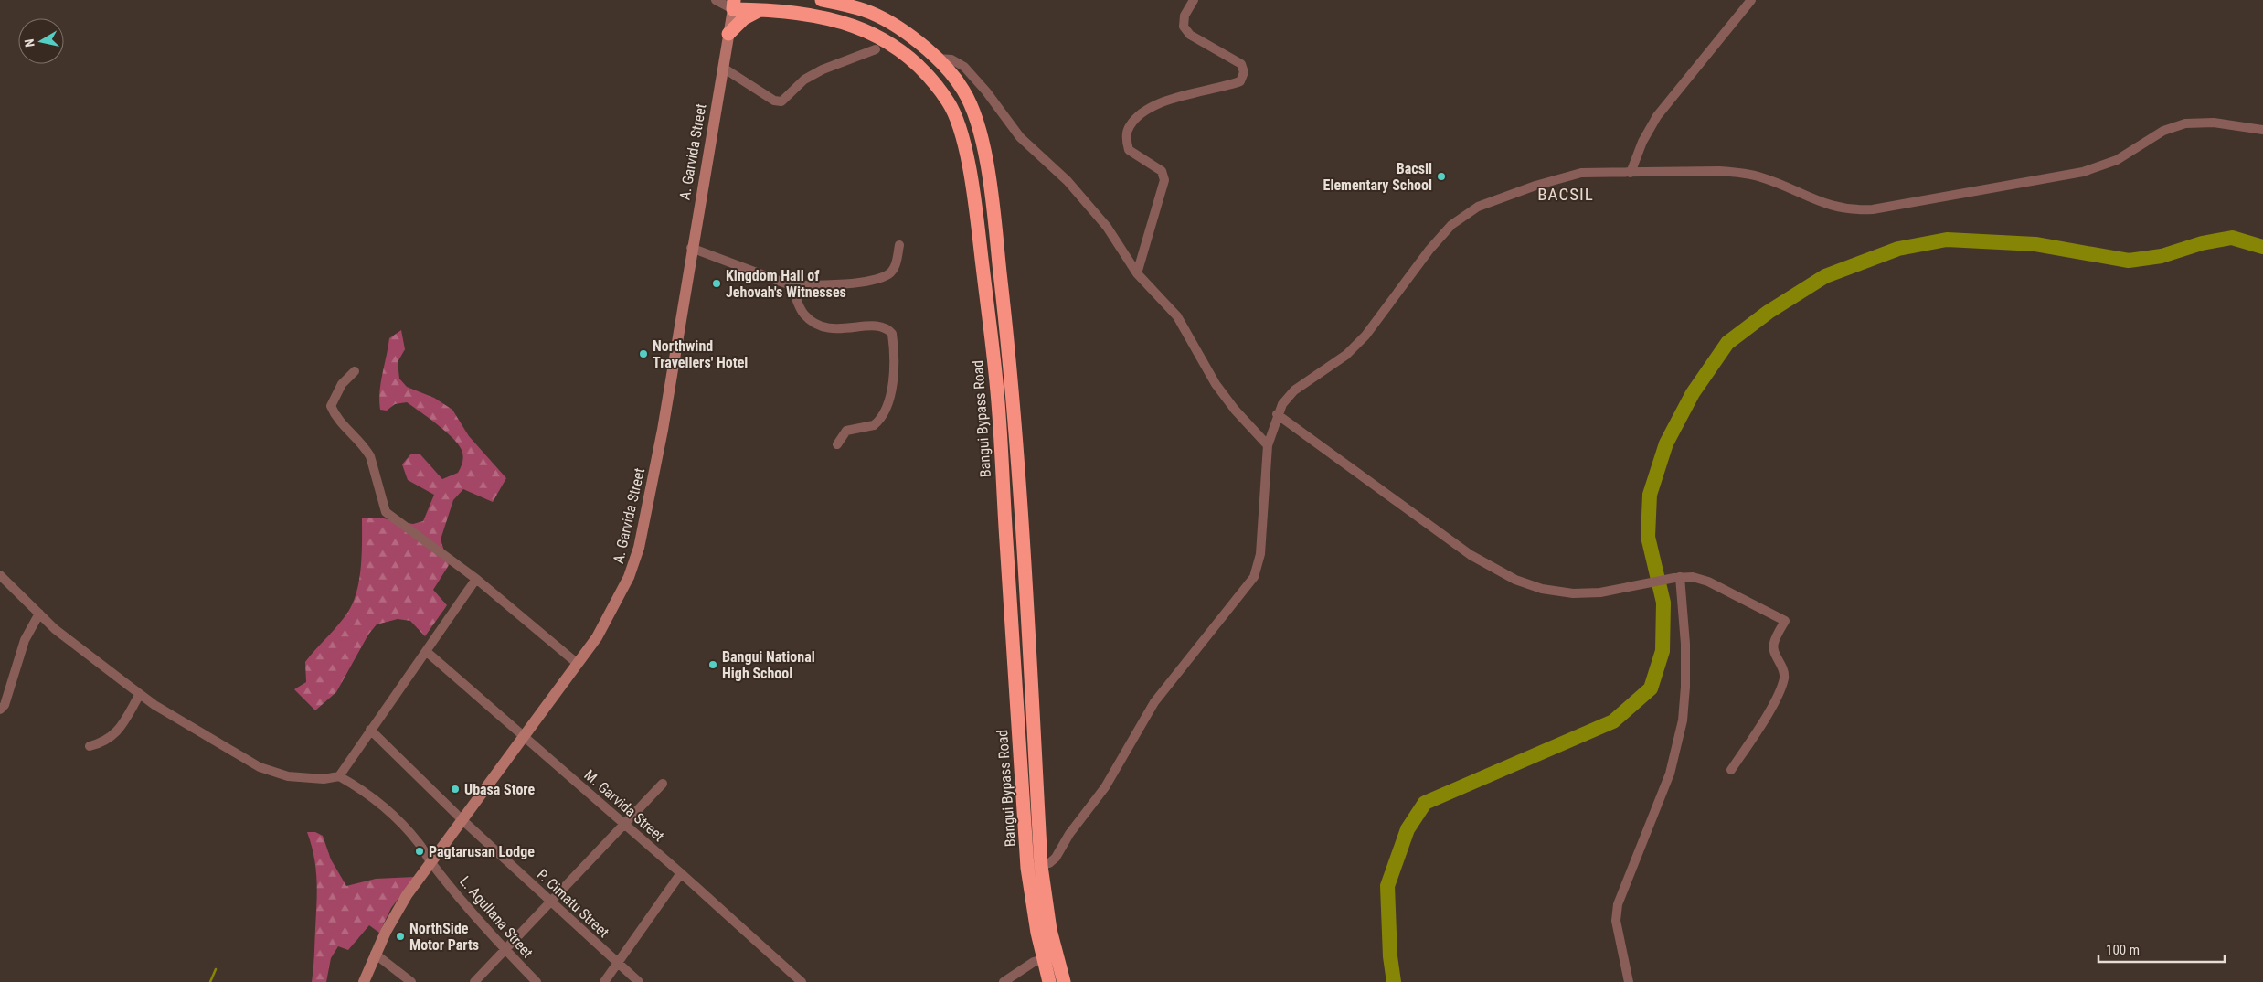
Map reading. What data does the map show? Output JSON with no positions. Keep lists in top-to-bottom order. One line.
{"streets":{"highway":["Bangui Bypass Road"],"main road":["A. Garvida Street"],"street":["M. Garvida Street","P. Cimatu Street","L. Agullana Street"]},"crossings":[["A. Garvida Street","Bangui Bypass Road"],["A. Garvida Street","M. Garvida Street"],["A. Garvida Street","P. Cimatu Street"],["A. Garvida Street","L. Agullana Street"]],"districts":["BACSIL"],"places":["Bacsil Elementary School","Kingdom Hall of Jehovah's Witnesses","Northwind Travellers' Hotel","Bangui National High School","Ubasa Store","Pagtarusan Lodge","NorthSide Motor Parts"],"scale_bar":"100 m","north":"left"}
